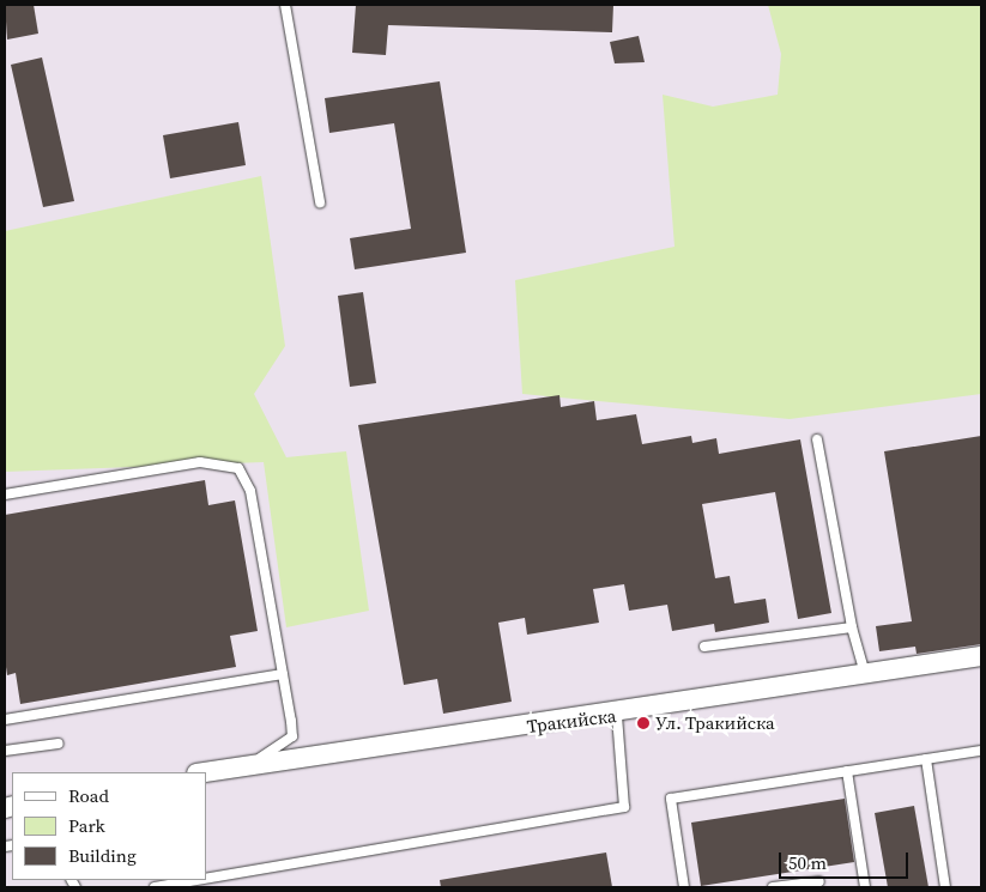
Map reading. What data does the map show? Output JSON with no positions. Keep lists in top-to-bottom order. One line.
{"streets":{"street":["Тракийска"]},"places":["Ул. Тракийска"],"legend":["Road","Park","Building"],"scale_bar":"50 m"}
